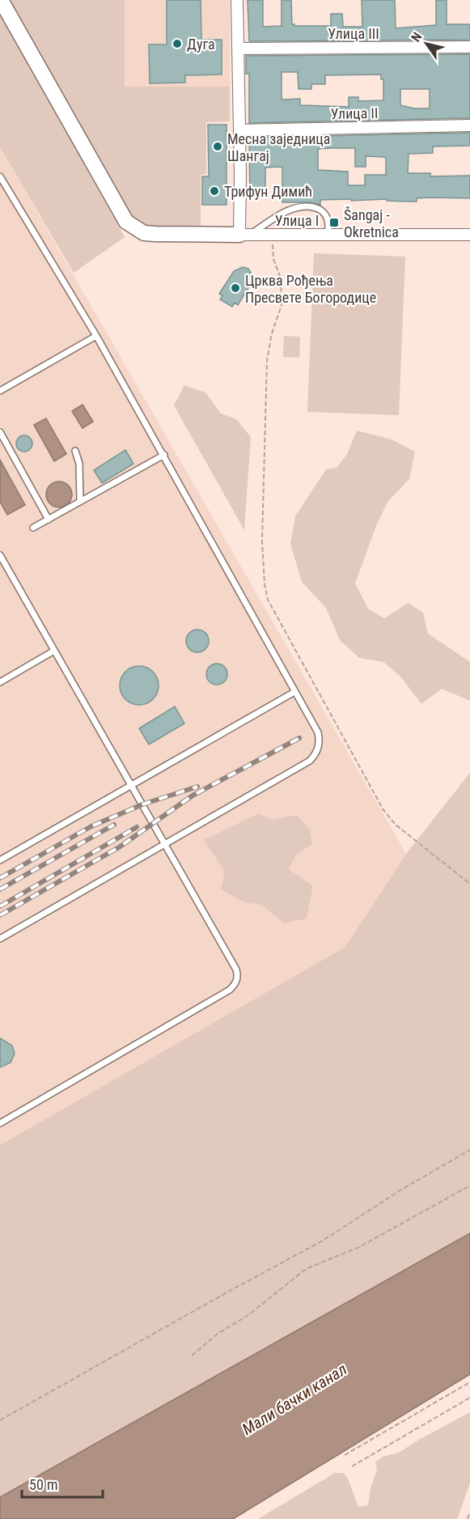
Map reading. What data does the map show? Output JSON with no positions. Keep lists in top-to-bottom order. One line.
{"streets":{"street":["Улица III","Улица II","Улица I"]},"water":["Мали бачки канал"],"places":{"other":["Дуга","Месна заједница Шангај","Трифун Димић","Црква Рођења Пресвете Богородице"],"transit":["Šangaj - Okretnica"]},"scale_bar":"50 m","north":"top left"}
